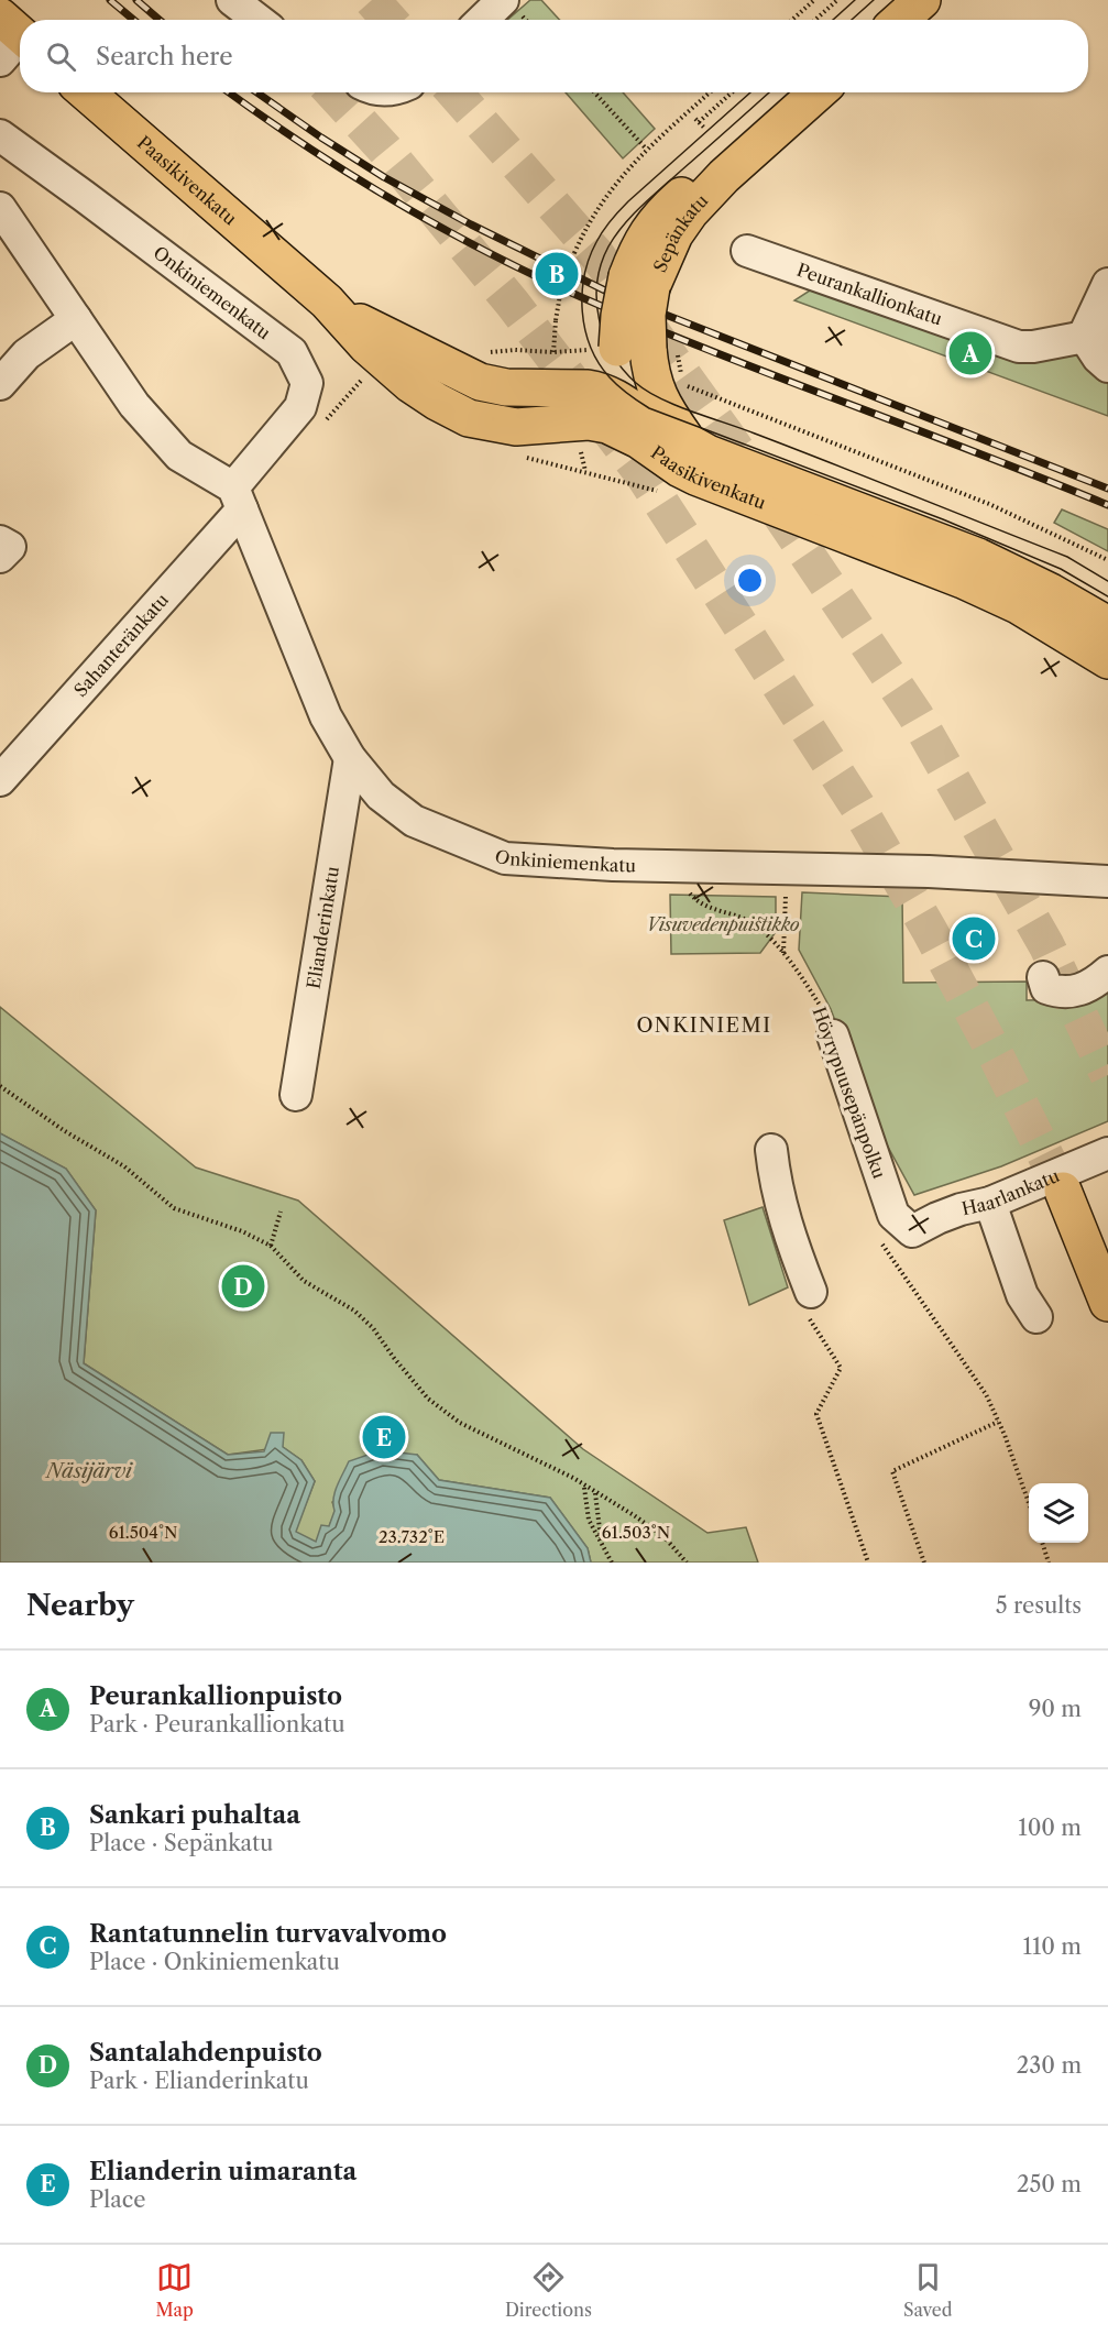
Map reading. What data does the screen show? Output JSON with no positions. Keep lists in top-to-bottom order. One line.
{"streets":{"main road":["Paasikivenkatu","Sepänkatu"],"street":["Onkiniemenkatu","Peurankallionkatu","Sahanteränkatu","Elianderinkatu","Höyrypuusepänpolku","Haarlankatu"]},"crossings":[["Paasikivenkatu","Sepänkatu"],["Onkiniemenkatu","Sahanteränkatu"],["Onkiniemenkatu","Elianderinkatu"],["Onkiniemenkatu","Höyrypuusepänpolku"],["Höyrypuusepänpolku","Haarlankatu"]],"districts":["ONKINIEMI"],"water":["Näsijärvi"],"parks":["Visuvedenpuistikko"],"page":{"search":"Search here","pins":["B","A","C","D","E"],"heading":["Nearby","5 results"],"list":[{"mark":"A","name":"Peurankallionpuisto","note":"Park · Peurankallionkatu","value":"90 m"},{"mark":"B","name":"Sankari puhaltaa","note":"Place · Sepänkatu","value":"100 m"},{"mark":"C","name":"Rantatunnelin turvavalvomo","note":"Place · Onkiniemenkatu","value":"110 m"},{"mark":"D","name":"Santalahdenpuisto","note":"Park · Elianderinkatu","value":"230 m"},{"mark":"E","name":"Elianderin uimaranta","note":"Place","value":"250 m"}],"nav":["Map","Directions","Saved"]},"coordinates":["61.504°N","61.503°N","23.732°E"]}
